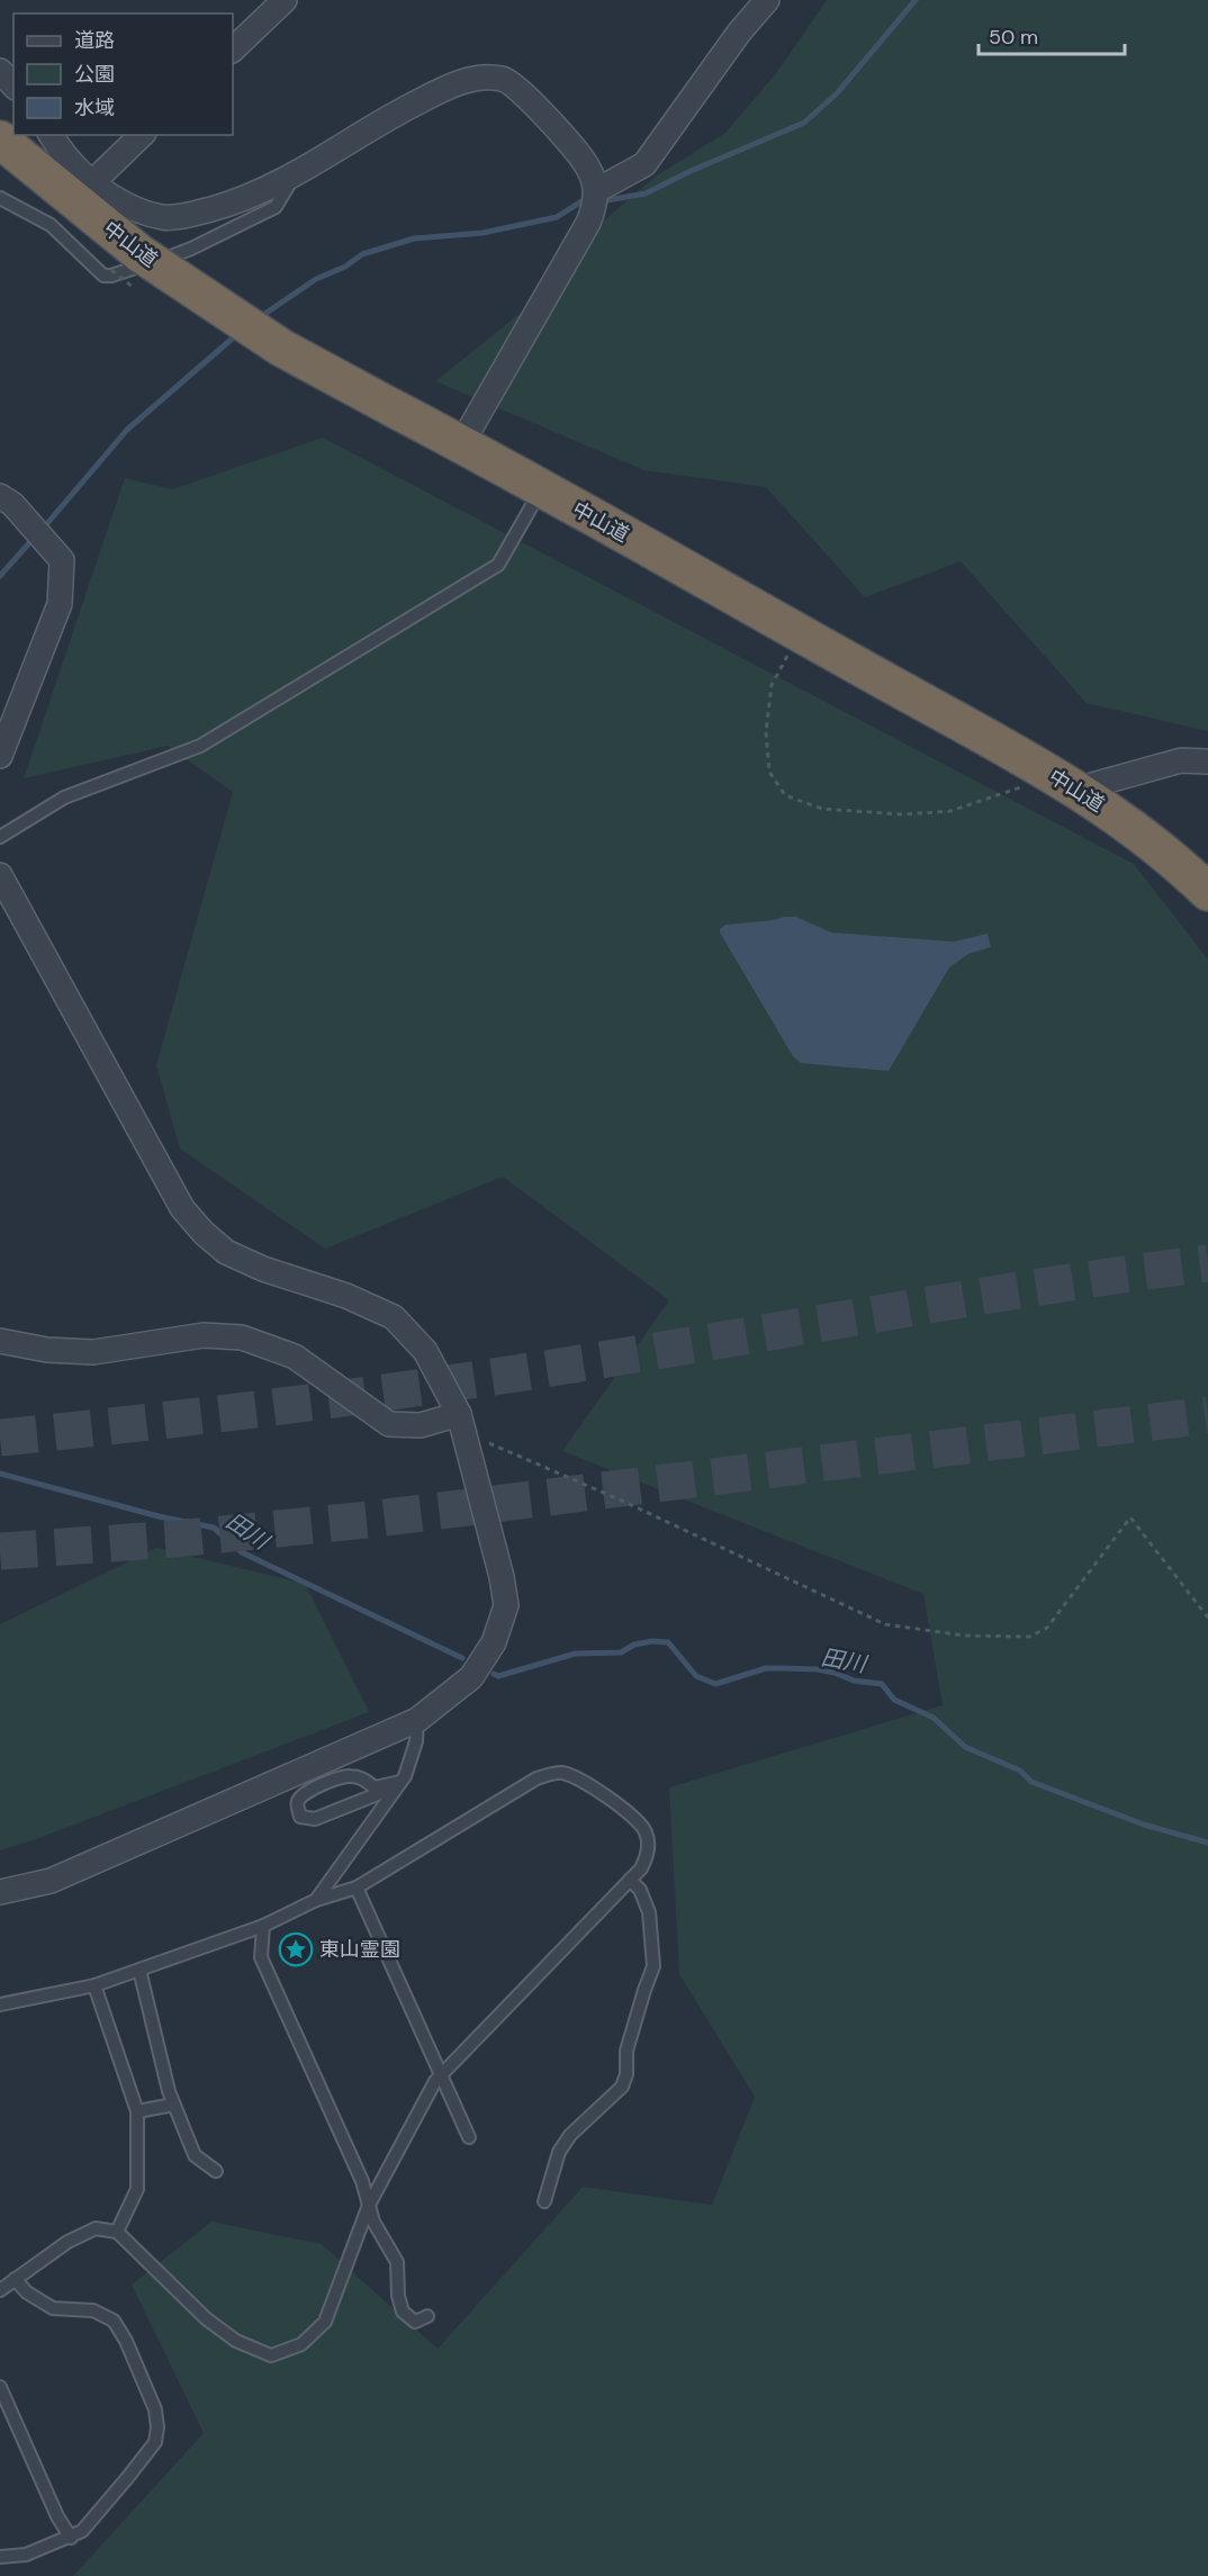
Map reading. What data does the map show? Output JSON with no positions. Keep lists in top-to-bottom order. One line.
{"streets":{"highway":["中山道"]},"water":["田川"],"places":{"place":["東山霊園"]},"legend":["道路","公園","水域"],"scale_bar":"50 m"}
